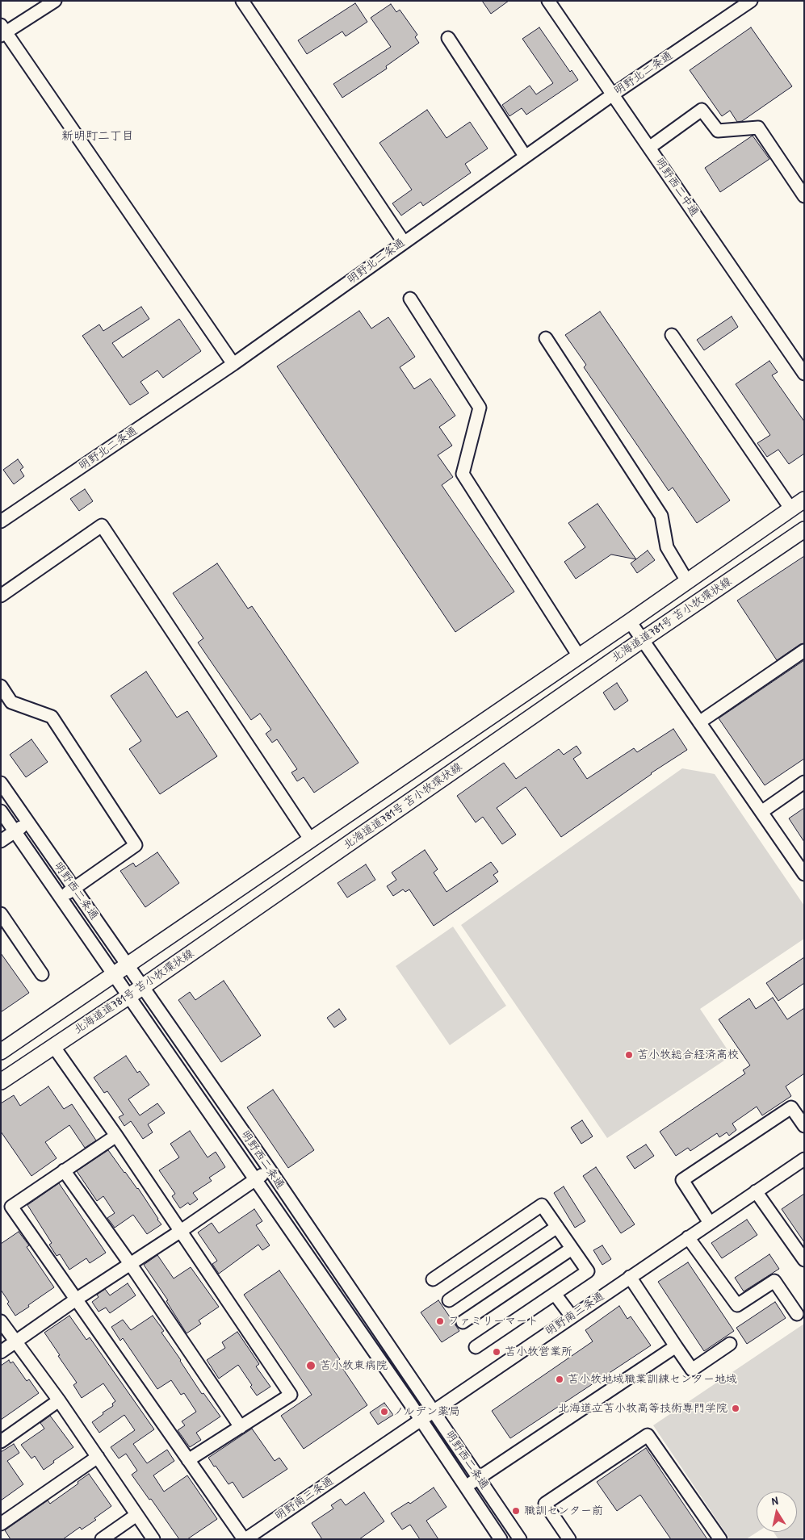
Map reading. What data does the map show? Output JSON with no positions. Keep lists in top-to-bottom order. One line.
{"streets":{"main road":["北海道道781号 苫小牧環状線"],"street":["明野北二条通","明野西二中通","明野西二条通","明野南三条通"]},"crossings":[["明野北二条通","明野西二中通"],["北海道道781号 苫小牧環状線","明野西二条通"],["明野西二条通","明野南三条通"]],"districts":["新明町二丁目"],"places":["苫小牧総合経済高校","ファミリーマート","苫小牧営業所","苫小牧東病院","苫小牧地域職業訓練センター地域","北海道立苫小牧高等技術専門学院","ノルデン薬局","職訓センター前"],"north":"top"}
